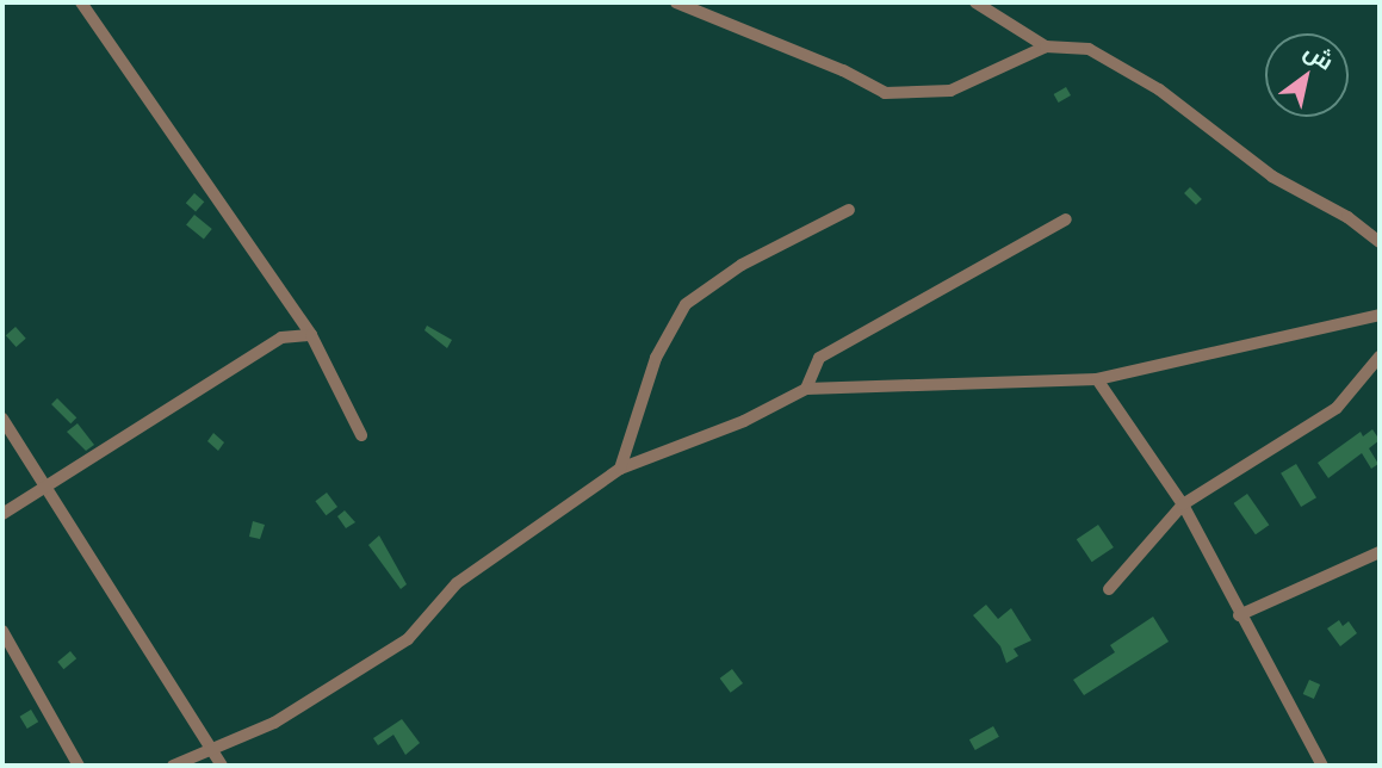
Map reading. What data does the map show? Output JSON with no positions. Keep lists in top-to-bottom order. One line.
{"north":"top right"}
